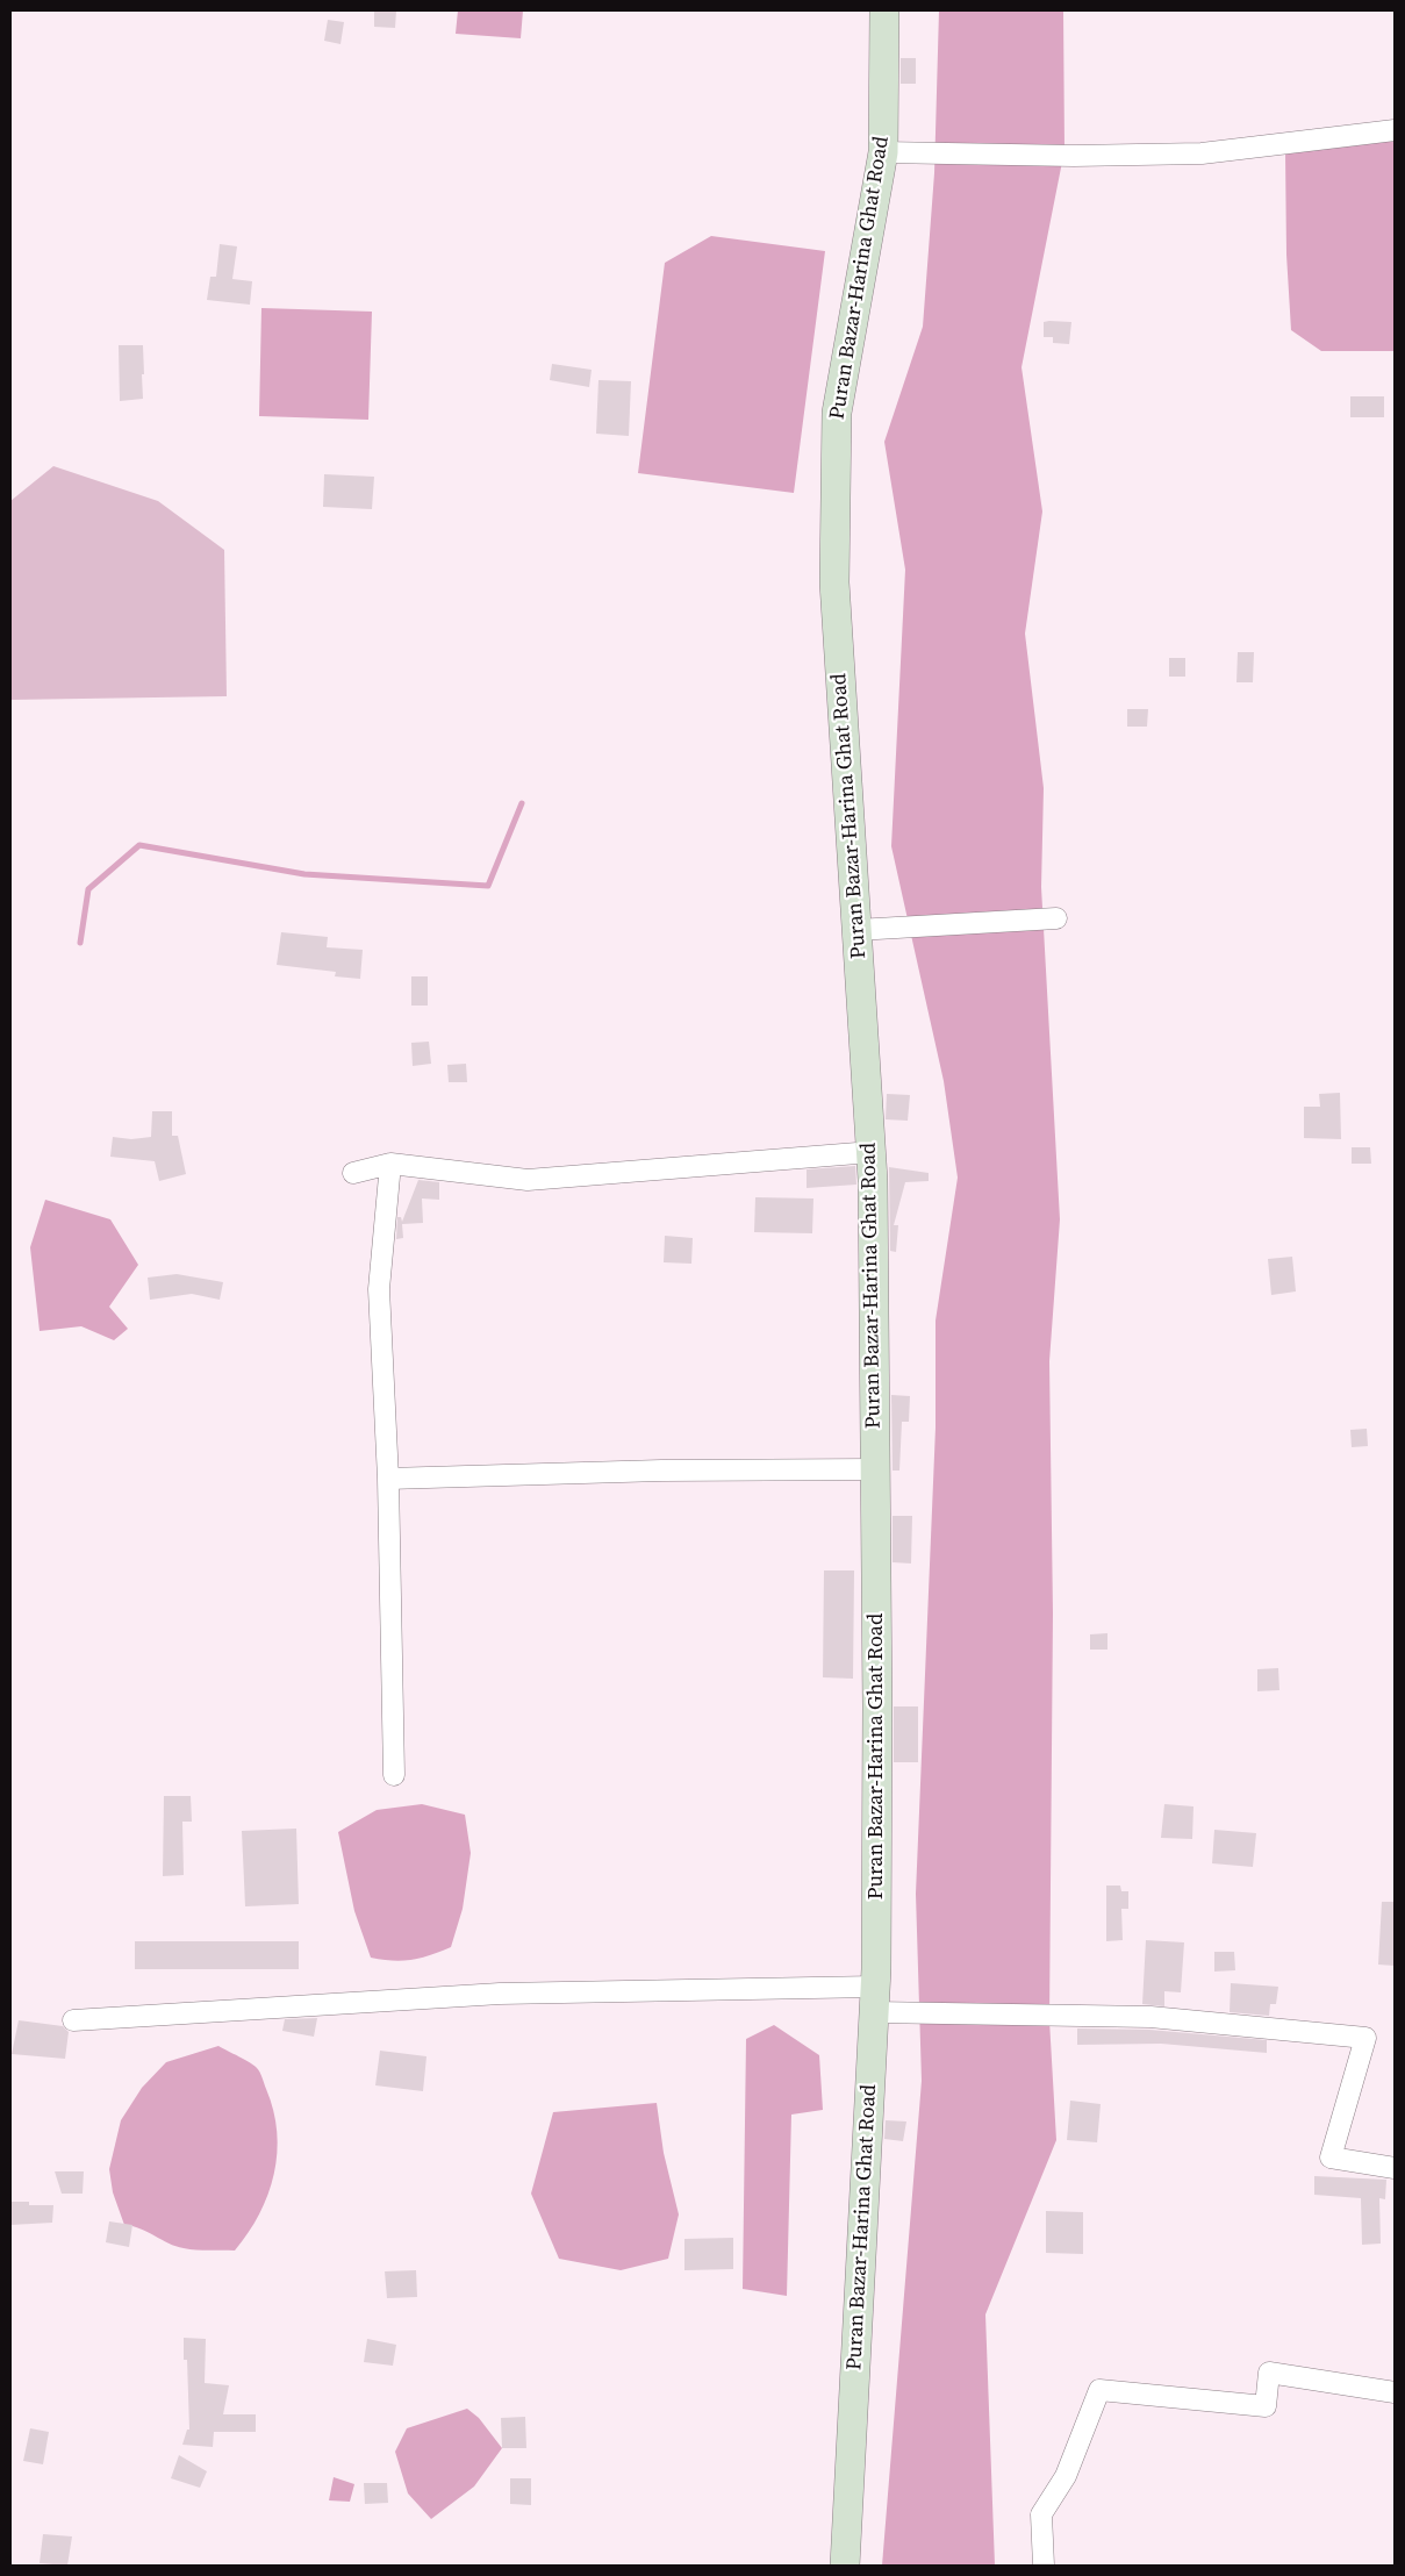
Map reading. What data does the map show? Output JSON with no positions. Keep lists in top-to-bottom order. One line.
{"streets":{"main road":["Puran Bazar-Harina Ghat Road"]}}
